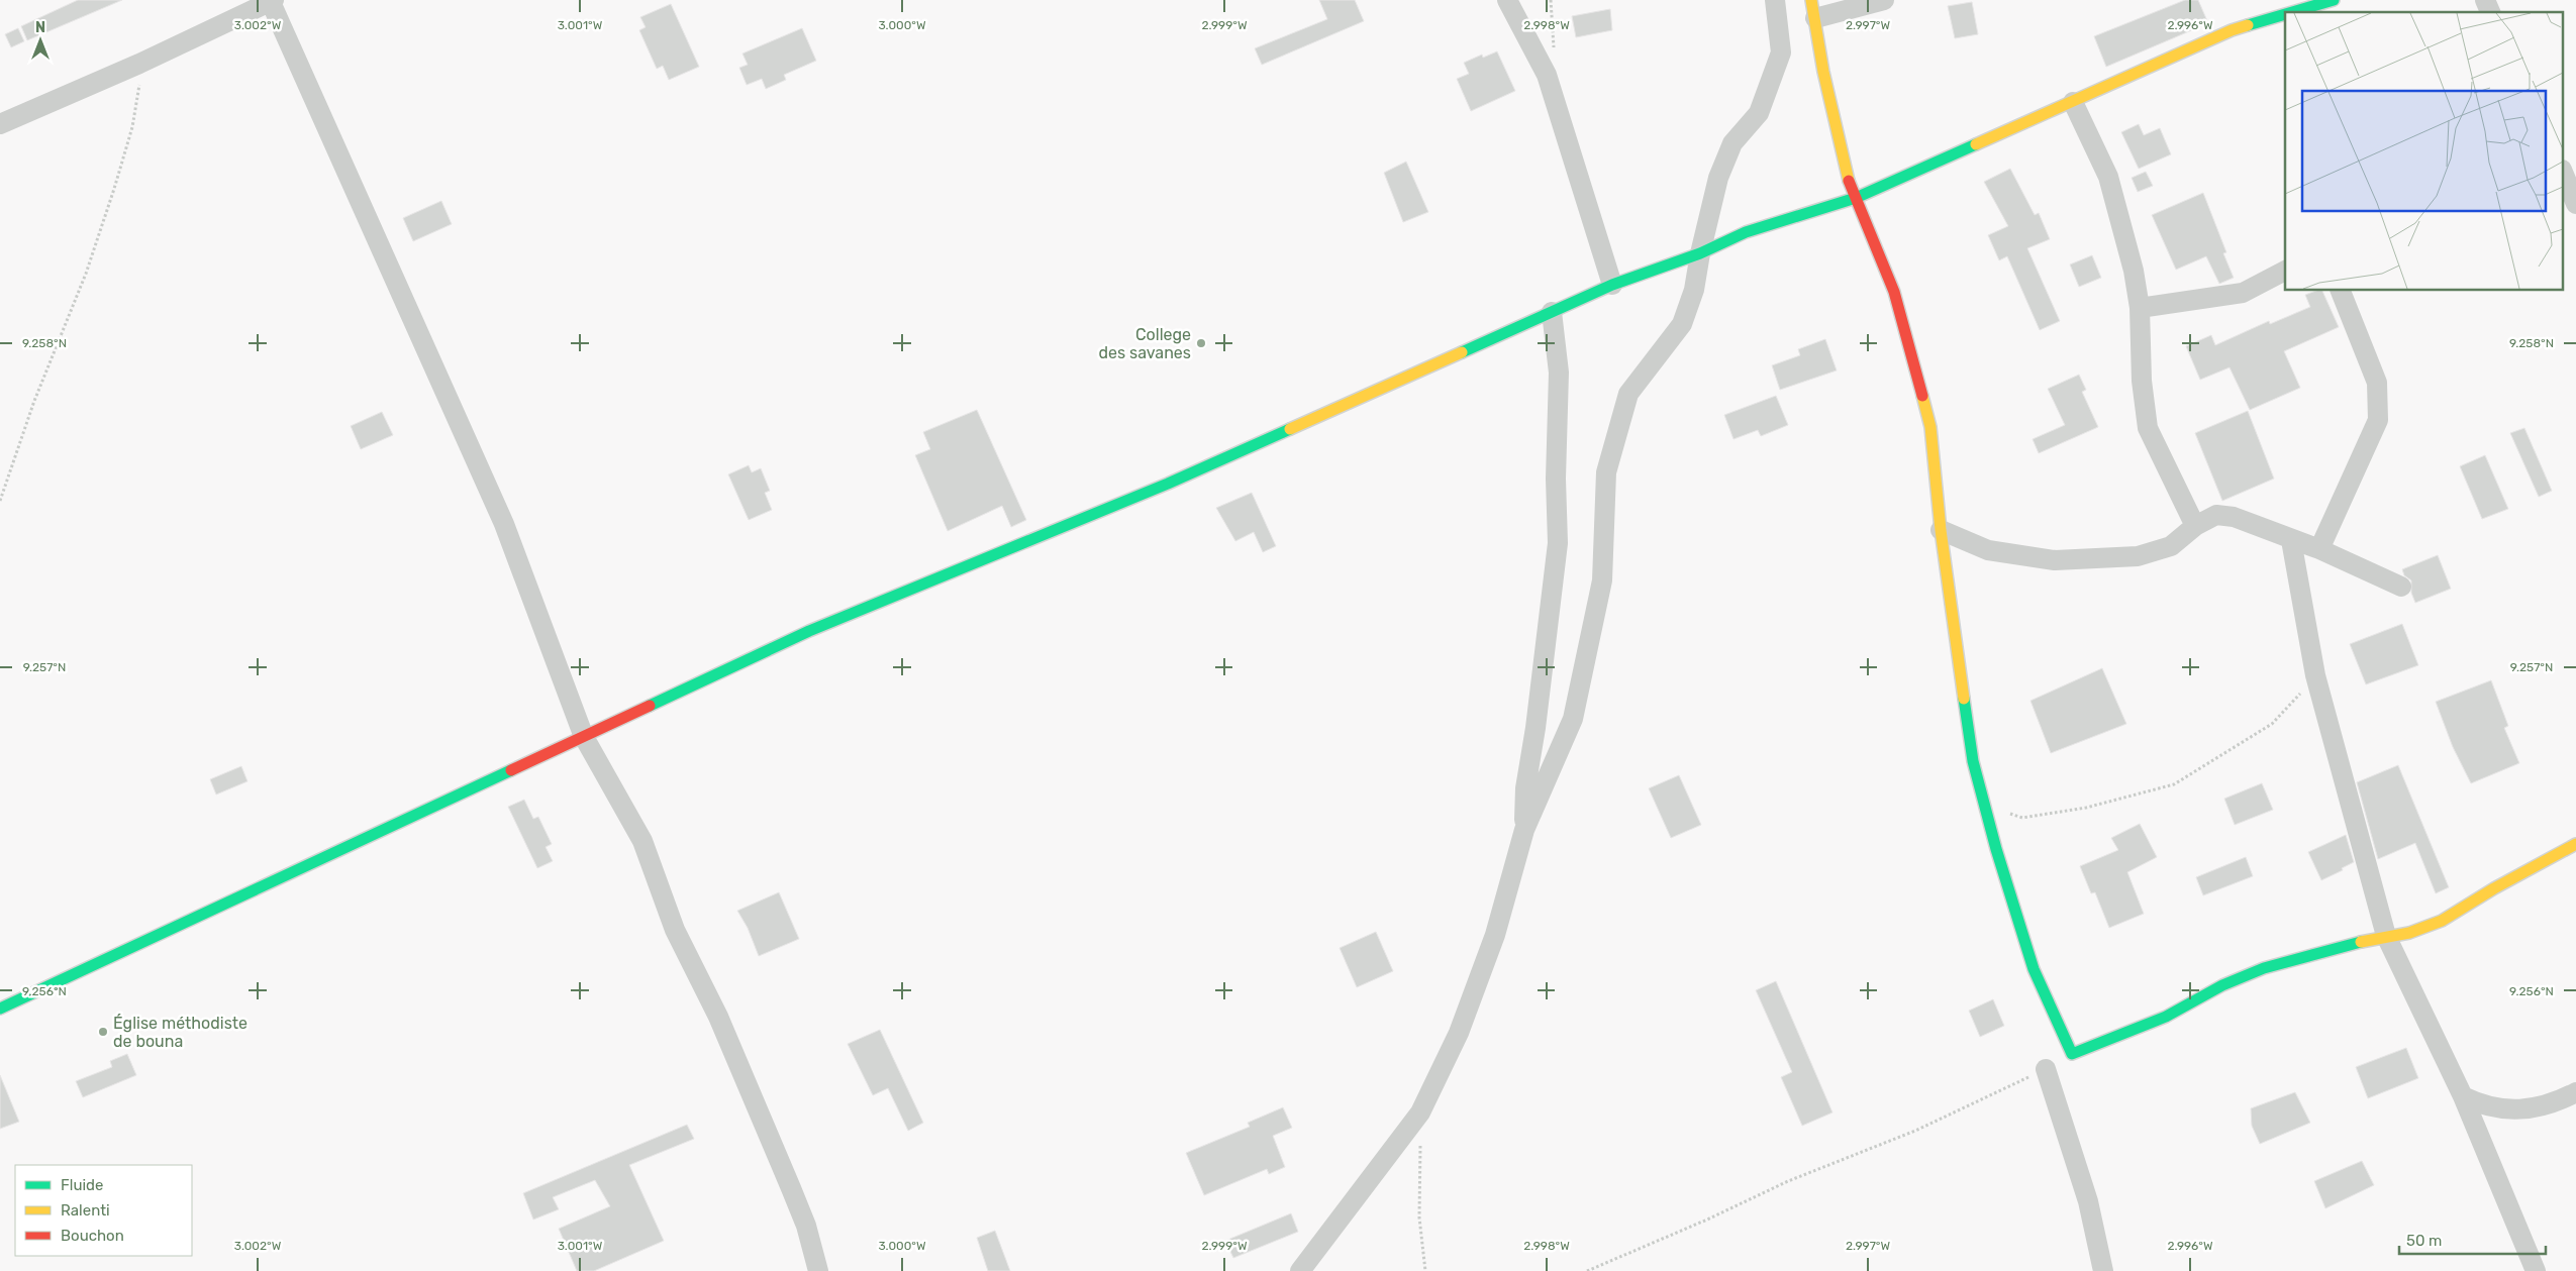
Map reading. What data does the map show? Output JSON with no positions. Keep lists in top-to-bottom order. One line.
{"places":["College des savanes","Église méthodiste de bouna"],"legend":["Fluide","Ralenti","Bouchon"],"scale_bar":"50 m","north":"top","coordinates":["3.002°W","3.001°W","3.000°W","2.999°W","2.998°W","2.997°W","2.996°W","9.258°N","9.257°N","9.256°N"]}
